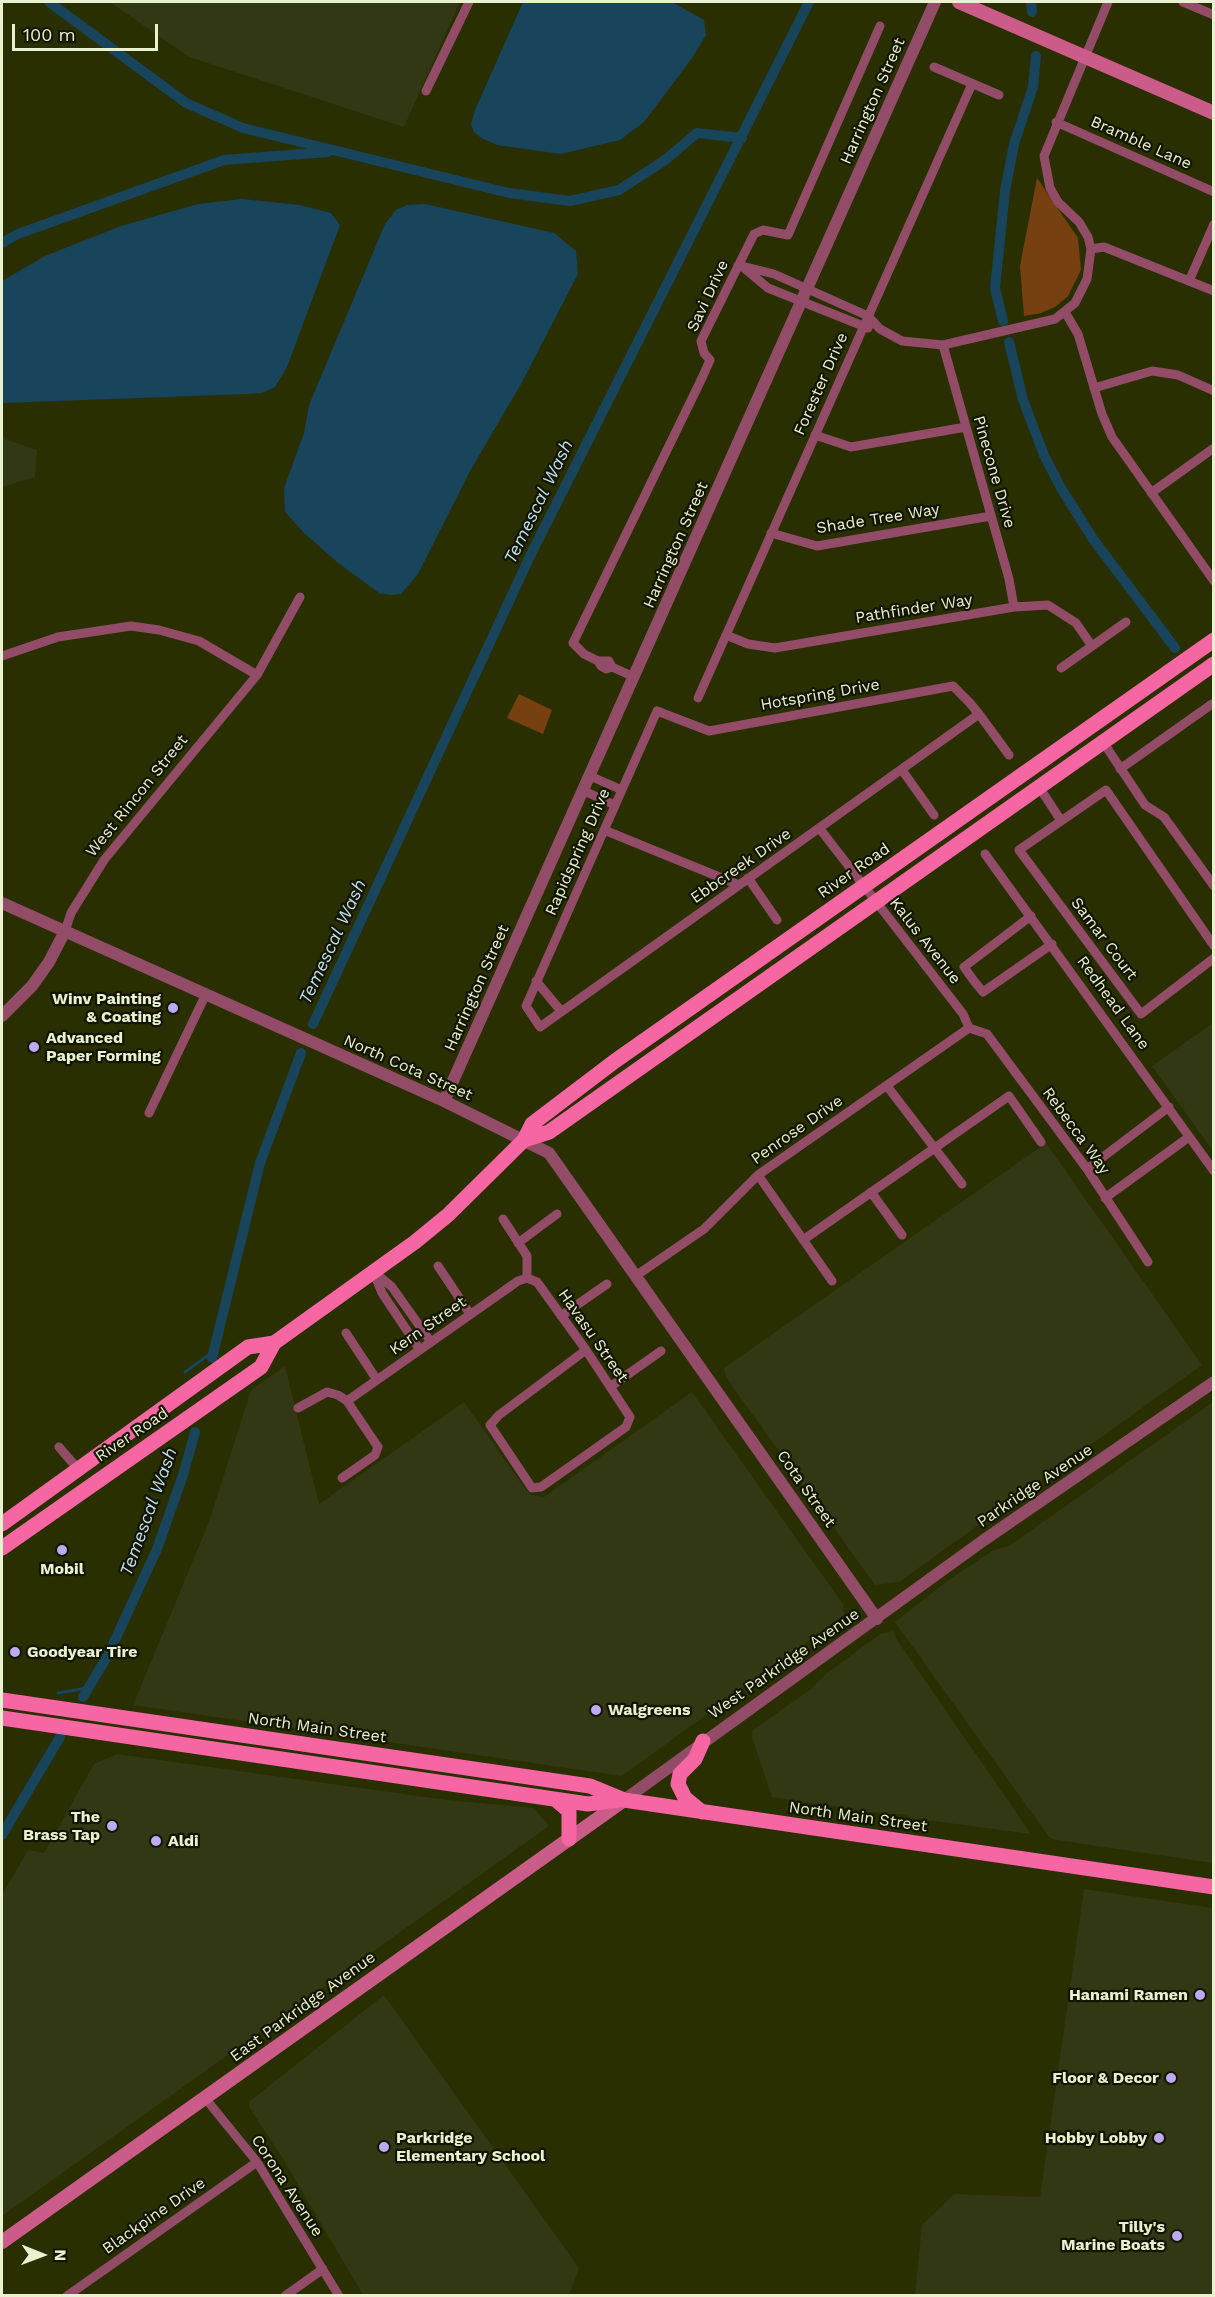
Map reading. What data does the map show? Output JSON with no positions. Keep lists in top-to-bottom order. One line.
{"streets":{"main road":["River Road","North Main Street","East Parkridge Avenue"],"street":["Harrington Street","Bramble Lane","Savi Drive","Forester Drive","Pinecone Drive","Shade Tree Way","Pathfinder Way","Hotspring Drive","West Rincon Street","Rapidspring Drive","Ebbcreek Drive","Samar Court","Kalus Avenue","Redhead Lane","North Cota Street","Penrose Drive","Rebecca Way","Kern Street","Havasu Street","Parkridge Avenue","Cota Street","West Parkridge Avenue","Corona Avenue","Blackpine Drive"]},"crossings":[["Harrington Street","Savi Drive"],["Harrington Street","North Cota Street"],["Forester Drive","Shade Tree Way"],["Forester Drive","Pathfinder Way"],["Pinecone Drive","Shade Tree Way"],["Pinecone Drive","Pathfinder Way"],["Hotspring Drive","Rapidspring Drive"],["Hotspring Drive","Ebbcreek Drive"],["West Rincon Street","North Cota Street"],["Rapidspring Drive","Ebbcreek Drive"],["Ebbcreek Drive","Kalus Avenue"],["River Road","Kalus Avenue"],["River Road","North Cota Street"],["Kalus Avenue","Penrose Drive"],["Kalus Avenue","Rebecca Way"],["North Cota Street","Penrose Drive"],["North Cota Street","Cota Street"],["Penrose Drive","Rebecca Way"],["Kern Street","Havasu Street"],["Parkridge Avenue","Cota Street"],["Parkridge Avenue","West Parkridge Avenue"],["Cota Street","West Parkridge Avenue"],["West Parkridge Avenue","North Main Street"],["West Parkridge Avenue","East Parkridge Avenue"],["North Main Street","East Parkridge Avenue"],["East Parkridge Avenue","Corona Avenue"],["Corona Avenue","Blackpine Drive"]],"water":["Temescal Wash"],"places":["Winv Painting & Coating","Advanced Paper Forming","Mobil","Goodyear Tire","Walgreens","The Brass Tap","Aldi","Hanami Ramen","Floor & Decor","Hobby Lobby","Parkridge Elementary School","Tilly's Marine Boats"],"scale_bar":"100 m","north":"right"}
